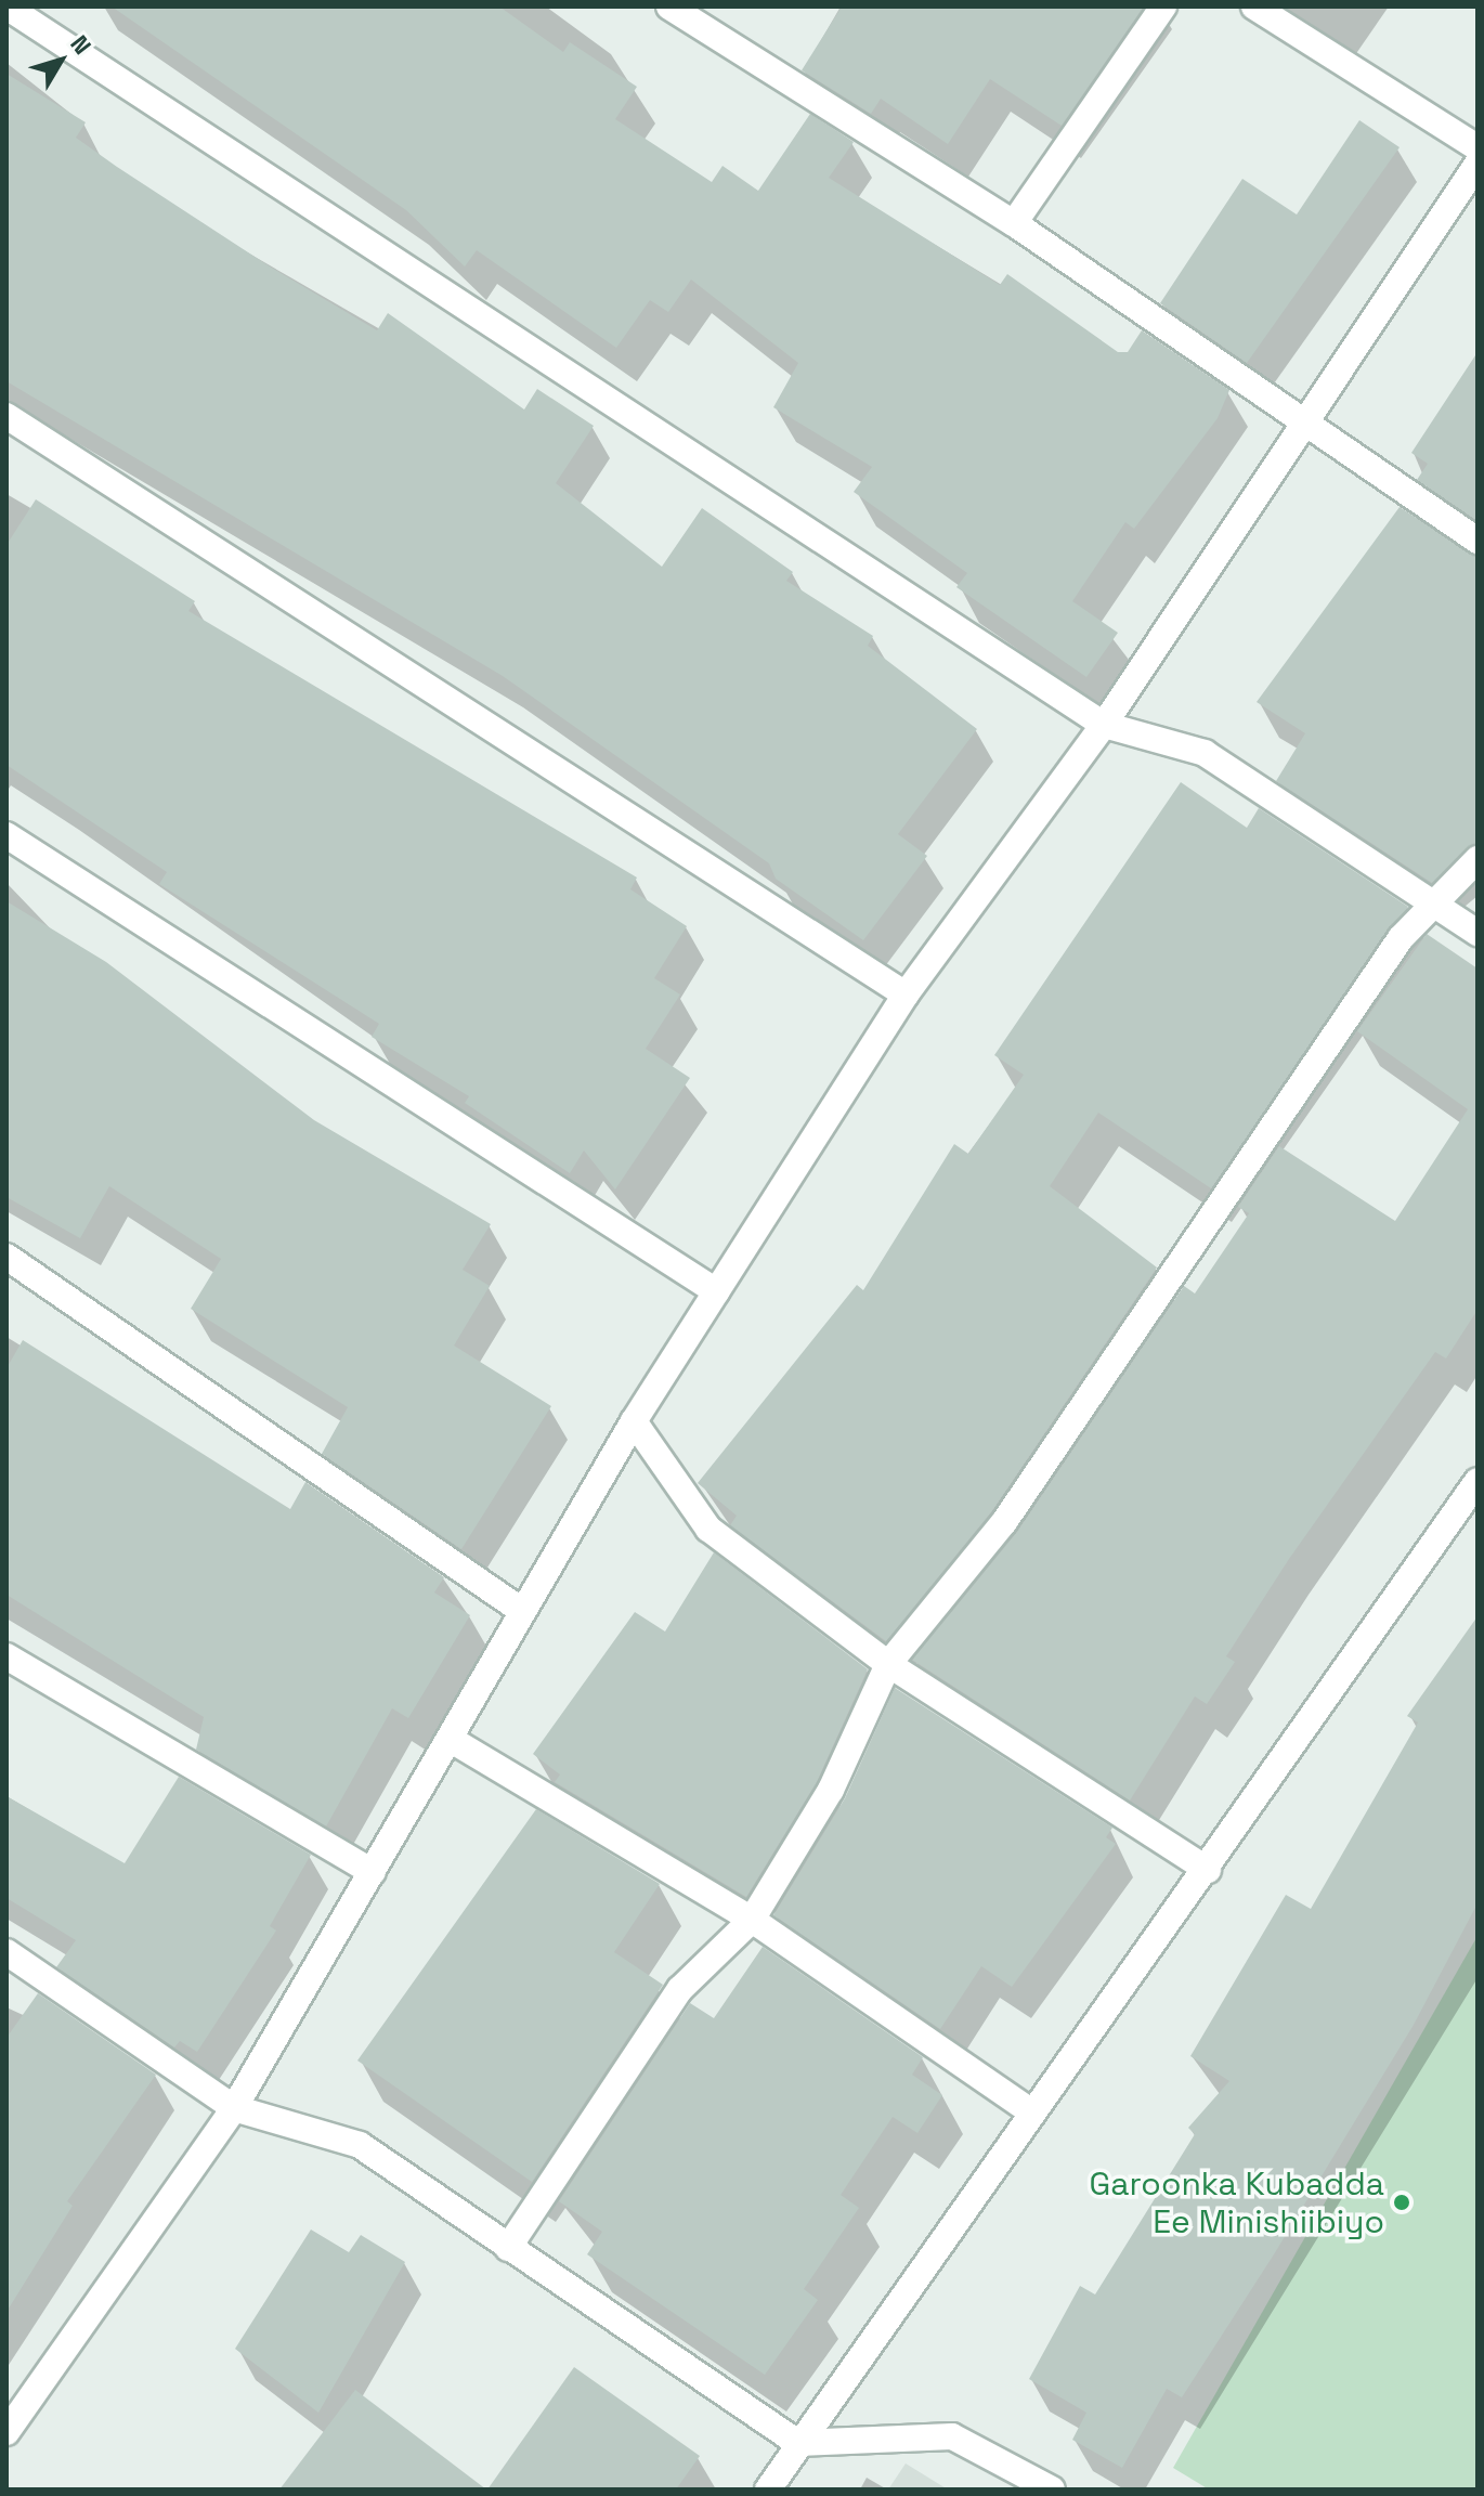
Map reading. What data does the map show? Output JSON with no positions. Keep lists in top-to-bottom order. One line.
{"places":["Garoonka Kubadda Ee Minishiibiyo"],"north":"top right"}
